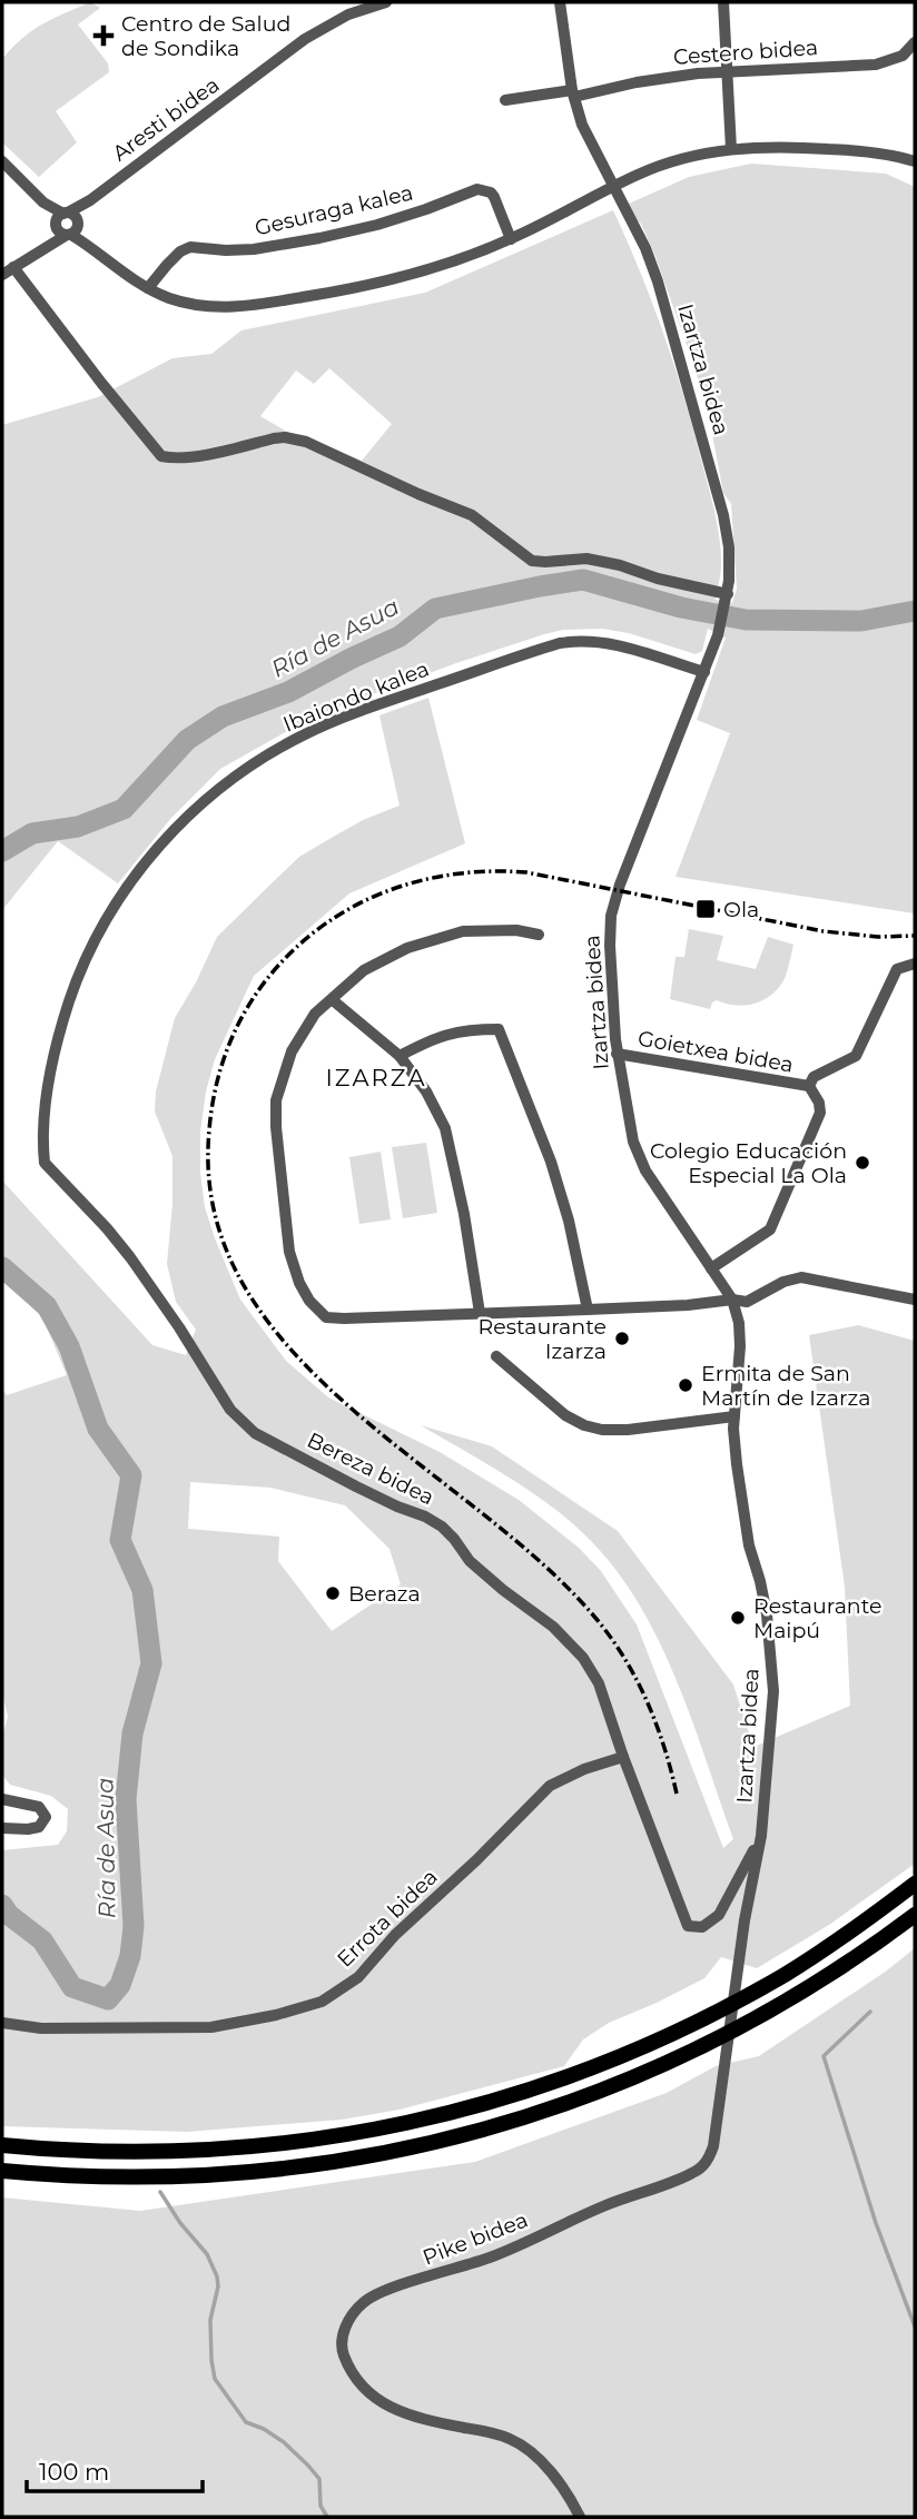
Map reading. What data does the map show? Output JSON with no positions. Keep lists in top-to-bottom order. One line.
{"streets":{"street":["Cestero bidea","Aresti bidea","Gesuraga kalea","Izartza bidea","Ibaiondo kalea","Goietxea bidea","Bereza bidea","Errota bidea","Pike bidea"]},"crossings":[["Cestero bidea","Izartza bidea"],["Izartza bidea","Ibaiondo kalea"],["Izartza bidea","Goietxea bidea"],["Izartza bidea","Bereza bidea"],["Izartza bidea","Pike bidea"],["Ibaiondo kalea","Bereza bidea"],["Bereza bidea","Errota bidea"]],"districts":["IZARZA"],"water":["Ría de Asua"],"places":{"health":["Centro de Salud de Sondika"],"transit":["Ola"],"other":["Colegio Educación Especial La Ola","Restaurante Izarza","Ermita de San Martín de Izarza","Beraza","Restaurante Maipú"]},"scale_bar":"100 m"}
